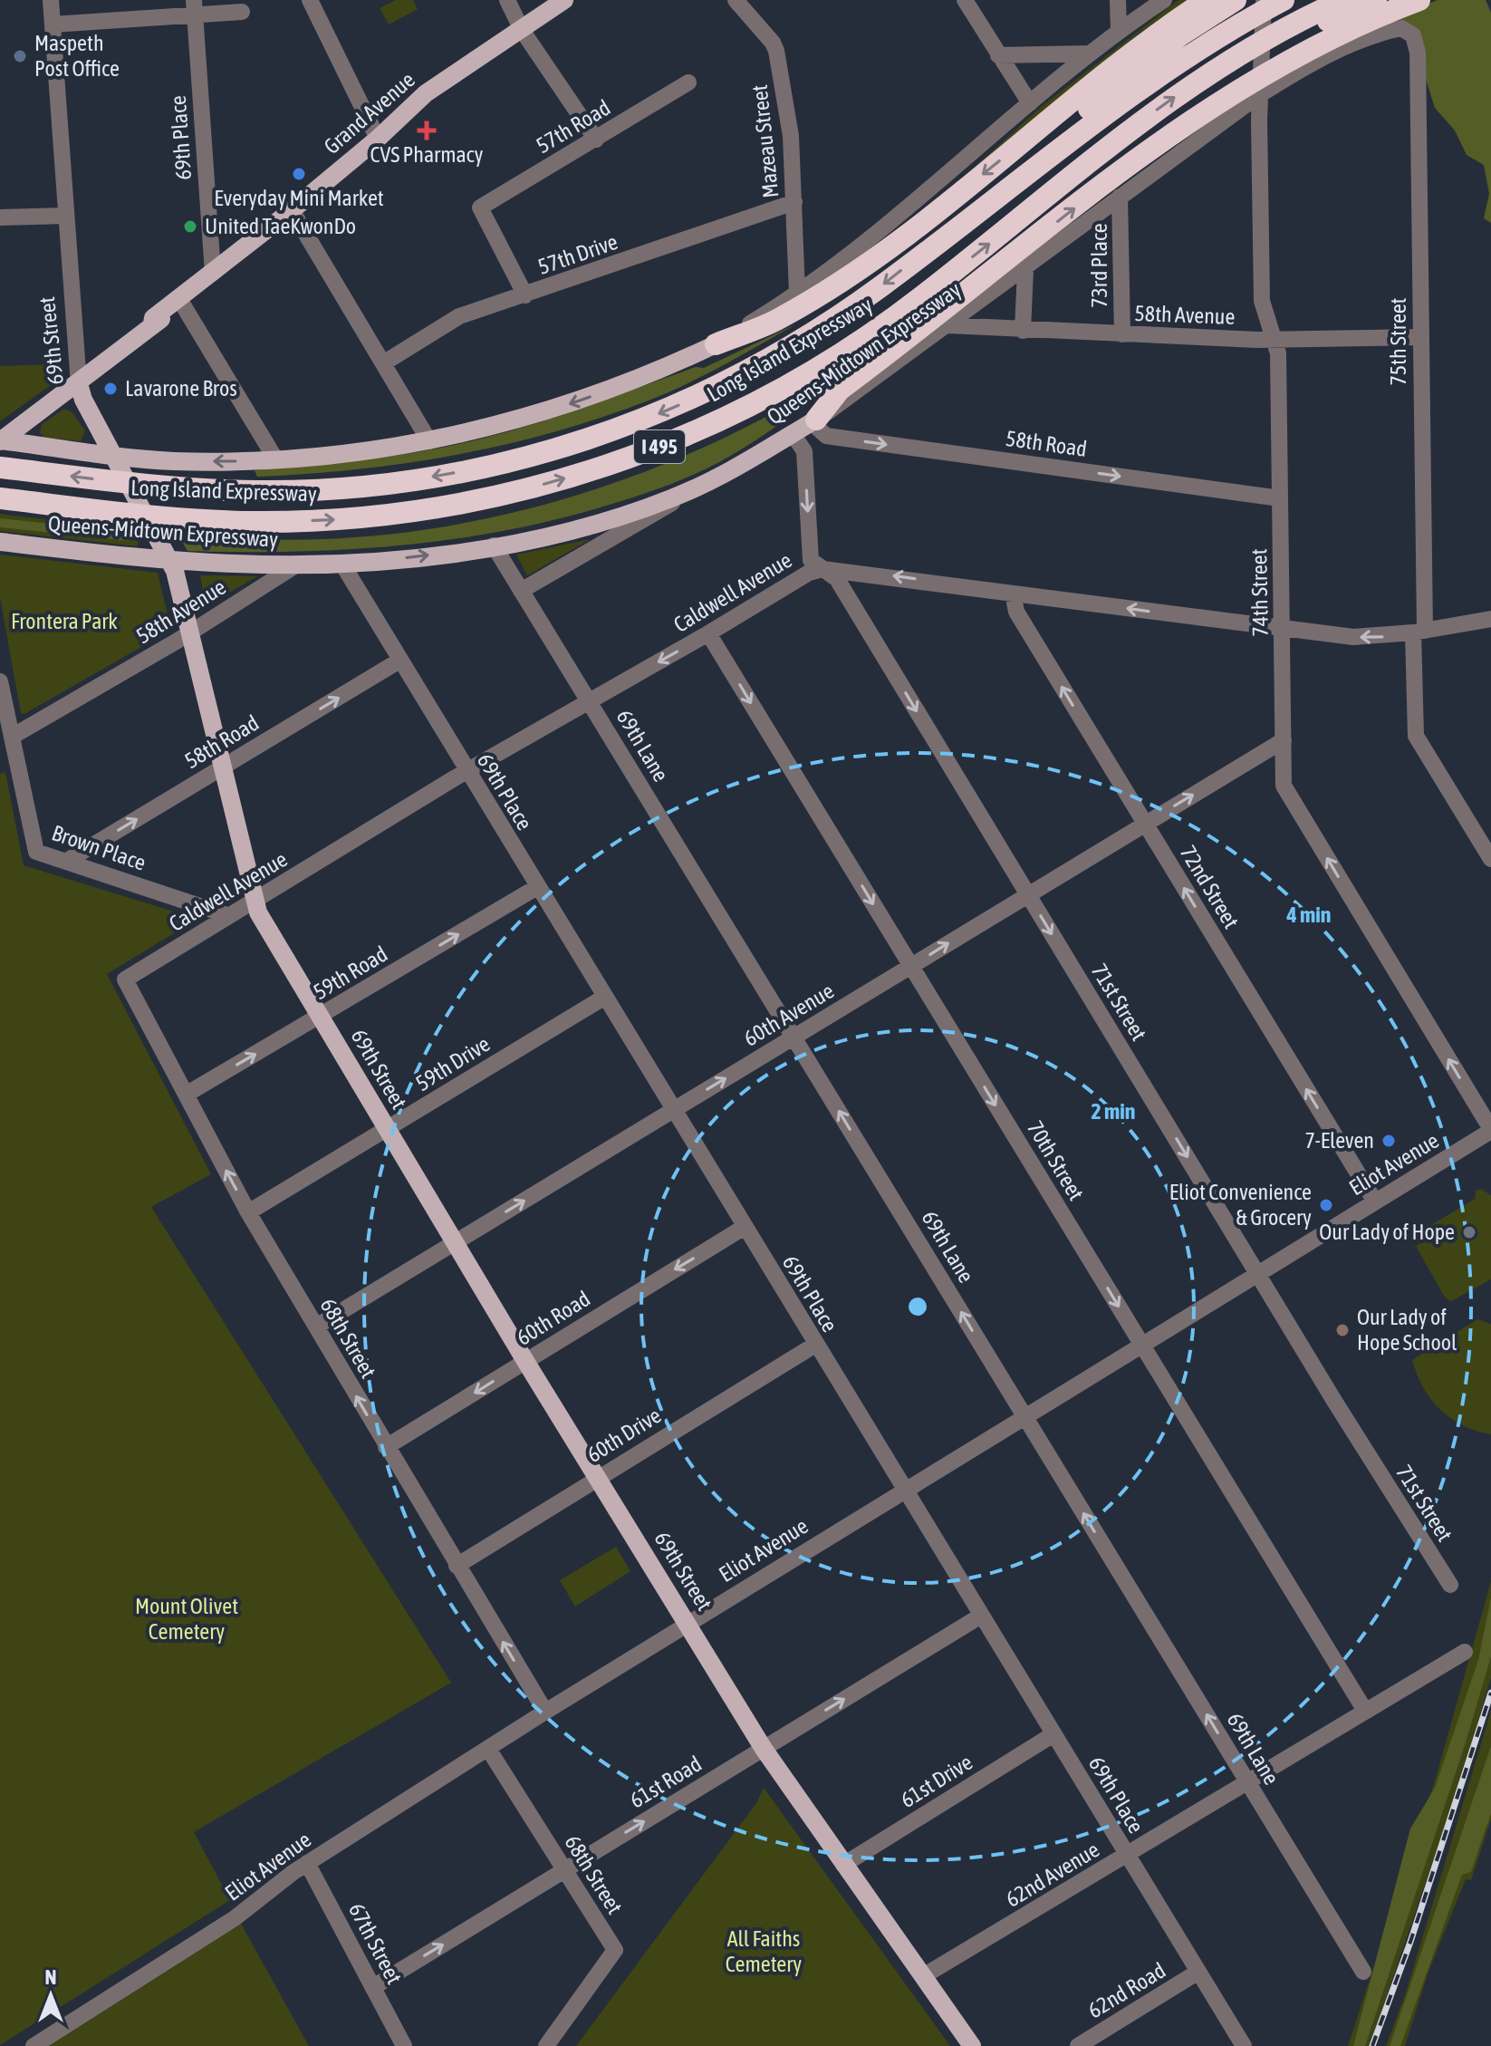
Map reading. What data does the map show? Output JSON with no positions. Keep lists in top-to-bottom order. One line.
{"streets":{"highway":["Long Island Expressway","I 495"],"main road":["Grand Avenue","69th Street","Queens-Midtown Expressway"],"street":["57th Road","69th Place","Mazeau Street","57th Drive","73rd Place","58th Avenue","75th Street","58th Road","Caldwell Avenue","74th Street","69th Lane","Brown Place","72nd Street","59th Road","71st Street","60th Avenue","59th Drive","70th Street","Eliot Avenue","60th Road","68th Street","60th Drive","61st Drive","61st Road","62nd Avenue","67th Street","62nd Road"]},"crossings":[["Grand Avenue","69th Place"],["Grand Avenue","69th Street"],["57th Road","57th Drive"],["69th Place","Queens-Midtown Expressway"],["69th Place","58th Road"],["69th Place","Caldwell Avenue"],["69th Place","59th Road"],["69th Place","60th Avenue"],["69th Place","59th Drive"],["69th Place","Eliot Avenue"],["69th Place","60th Road"],["69th Place","60th Drive"],["69th Place","61st Drive"],["69th Place","61st Road"],["69th Place","62nd Avenue"],["69th Place","62nd Road"],["Mazeau Street","57th Drive"],["73rd Place","58th Avenue"],["73rd Place","Queens-Midtown Expressway"],["58th Avenue","69th Street"],["58th Avenue","75th Street"],["58th Avenue","Queens-Midtown Expressway"],["58th Avenue","74th Street"],["58th Avenue","Brown Place"],["69th Street","Queens-Midtown Expressway"],["69th Street","58th Road"],["69th Street","Caldwell Avenue"],["69th Street","59th Road"],["69th Street","60th Avenue"],["69th Street","59th Drive"],["69th Street","Eliot Avenue"],["69th Street","60th Road"],["69th Street","60th Drive"],["69th Street","61st Drive"],["69th Street","61st Road"],["69th Street","62nd Avenue"],["75th Street","Queens-Midtown Expressway"],["75th Street","Caldwell Avenue"],["Queens-Midtown Expressway","58th Road"],["Queens-Midtown Expressway","74th Street"],["Queens-Midtown Expressway","69th Lane"],["Queens-Midtown Expressway","71st Street"],["58th Road","74th Street"],["58th Road","Brown Place"],["Caldwell Avenue","74th Street"],["Caldwell Avenue","69th Lane"],["Caldwell Avenue","Brown Place"],["Caldwell Avenue","72nd Street"],["Caldwell Avenue","71st Street"],["Caldwell Avenue","70th Street"],["Caldwell Avenue","68th Street"],["74th Street","60th Avenue"],["74th Street","Eliot Avenue"],["69th Lane","60th Avenue"],["69th Lane","Eliot Avenue"],["69th Lane","62nd Avenue"],["72nd Street","60th Avenue"],["72nd Street","Eliot Avenue"],["59th Road","68th Street"],["71st Street","60th Avenue"],["71st Street","Eliot Avenue"],["60th Avenue","70th Street"],["60th Avenue","68th Street"],["59th Drive","68th Street"],["70th Street","Eliot Avenue"],["70th Street","62nd Avenue"],["Eliot Avenue","68th Street"],["Eliot Avenue","67th Street"],["60th Road","68th Street"],["68th Street","60th Drive"],["68th Street","61st Road"],["61st Road","67th Street"]],"one_way":["58th Road","Caldwell Avenue","74th Street","69th Lane","72nd Street","59th Road","71st Street","60th Avenue","70th Street","60th Road","68th Street","61st Road"],"parks":["Frontera Park","Mount Olivet Cemetery","All Faiths Cemetery"],"places":{"other":["Maspeth Post Office","Everyday Mini Market","United TaeKwonDo","Lavarone Bros","7-Eleven","Eliot Convenience & Grocery","Our Lady of Hope","Our Lady of Hope School"],"health":["CVS Pharmacy"]},"north":"top","rings":["4 min","2 min"]}
